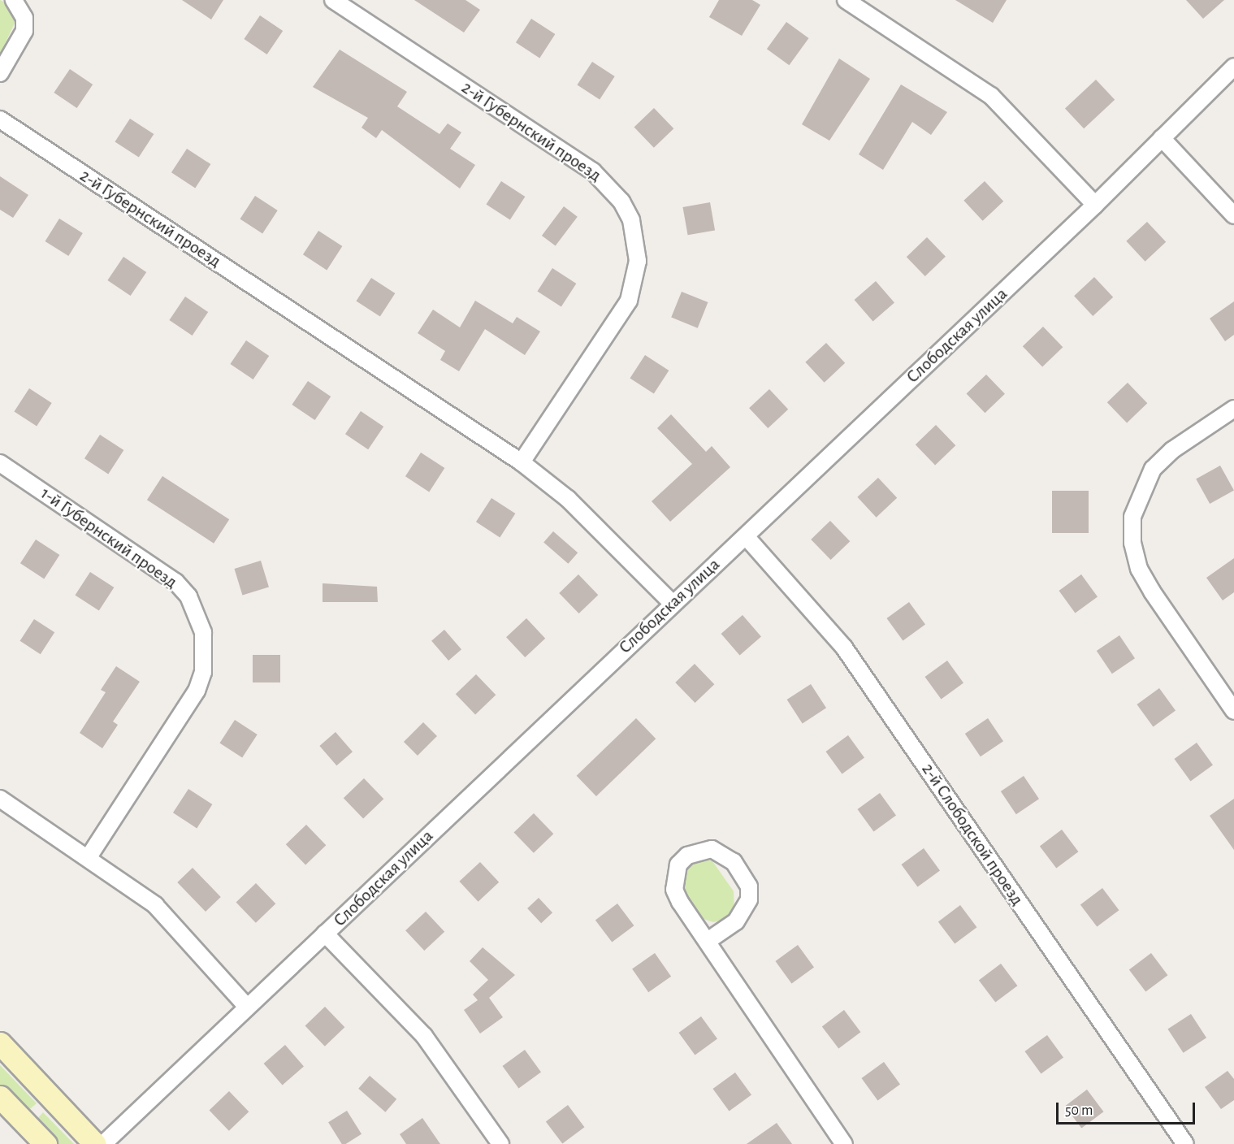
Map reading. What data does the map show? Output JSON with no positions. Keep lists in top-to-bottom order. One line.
{"streets":{"street":["2-й Губернский проезд","Слободская улица","1-й Губернский проезд","2-й Слободской проезд"]},"crossings":[["2-й Губернский проезд","Слободская улица"],["Слободская улица","2-й Слободской проезд"]],"scale_bar":"50 m"}
